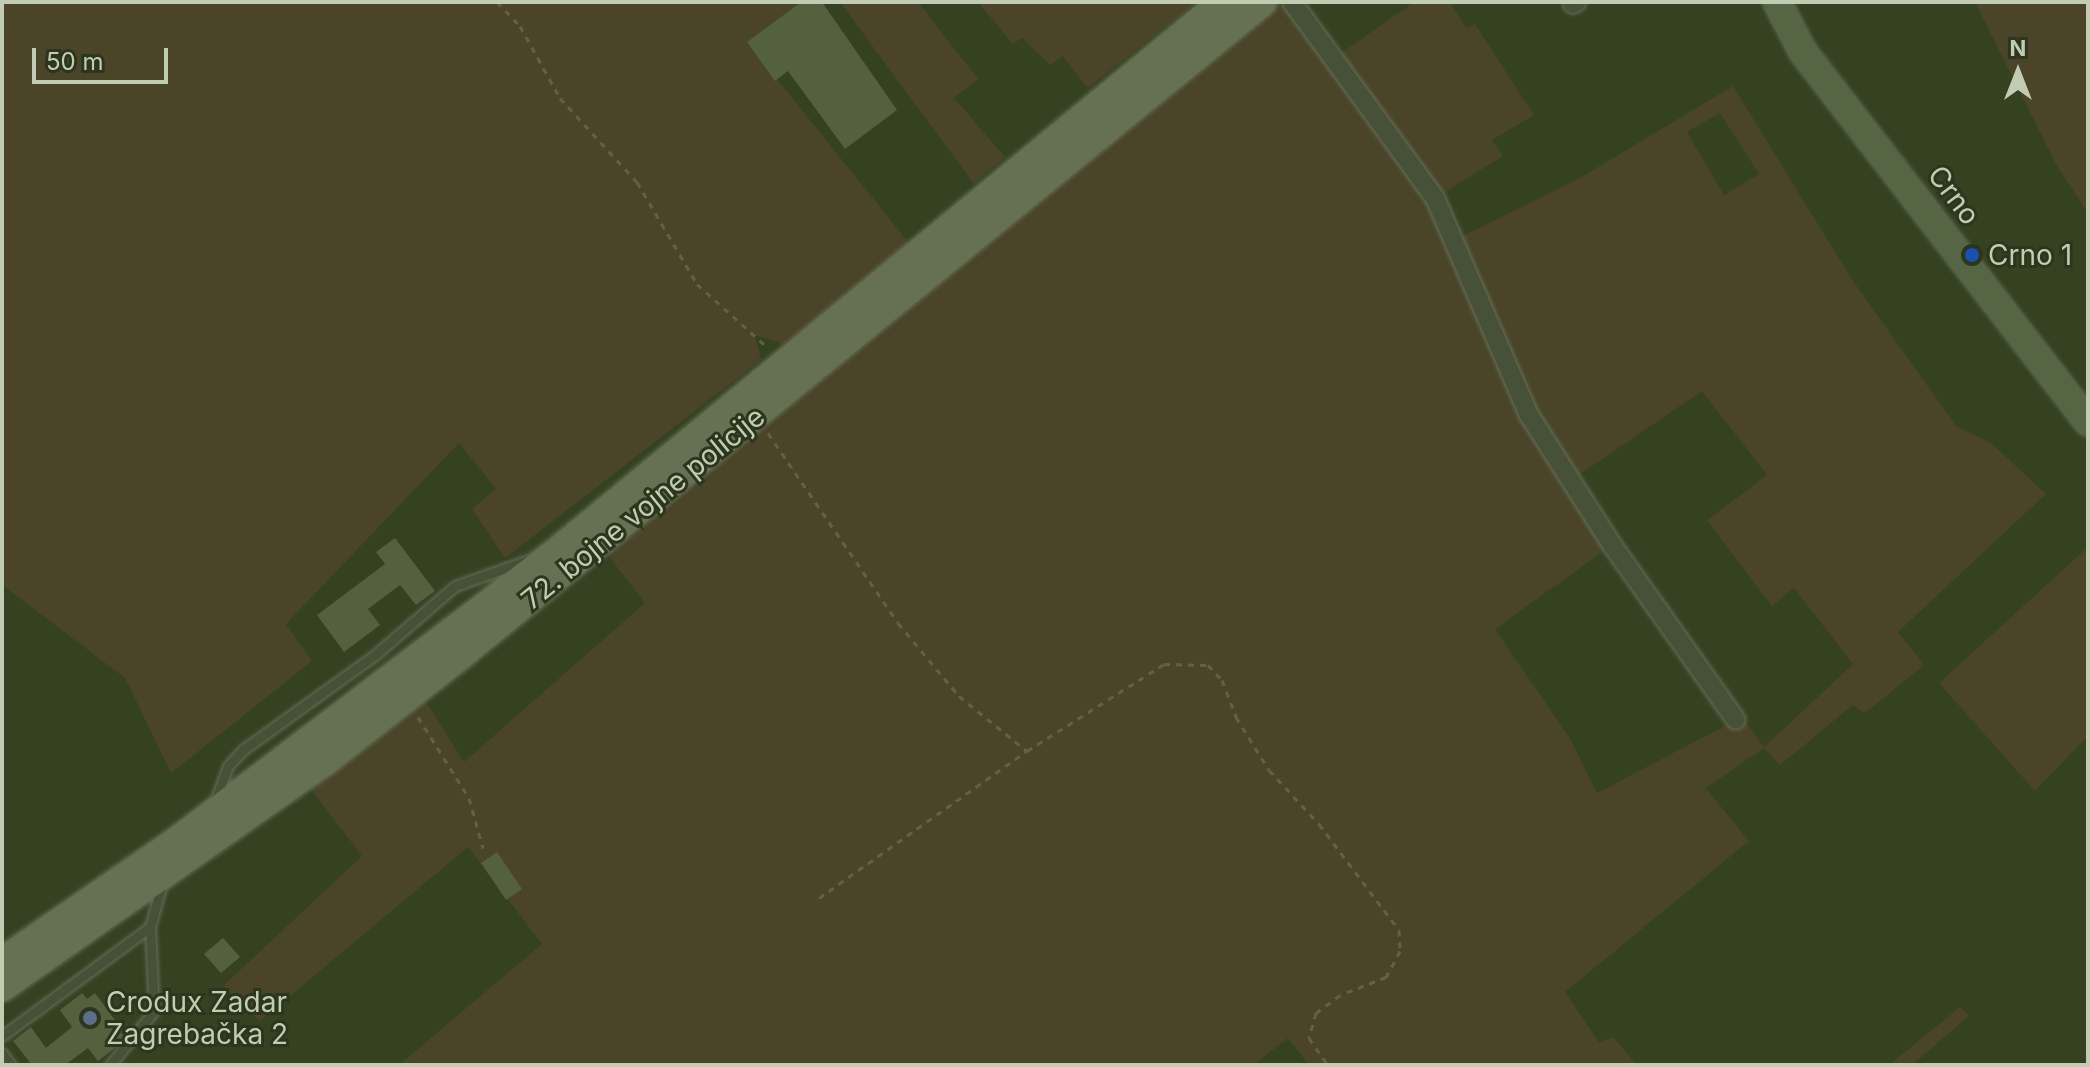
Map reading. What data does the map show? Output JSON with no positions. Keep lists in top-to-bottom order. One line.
{"streets":{"main road":["72. bojne vojne policije"],"street":["Crno"]},"places":["Crno 1","Crodux Zadar Zagrebačka 2"],"scale_bar":"50 m","north":"top"}
